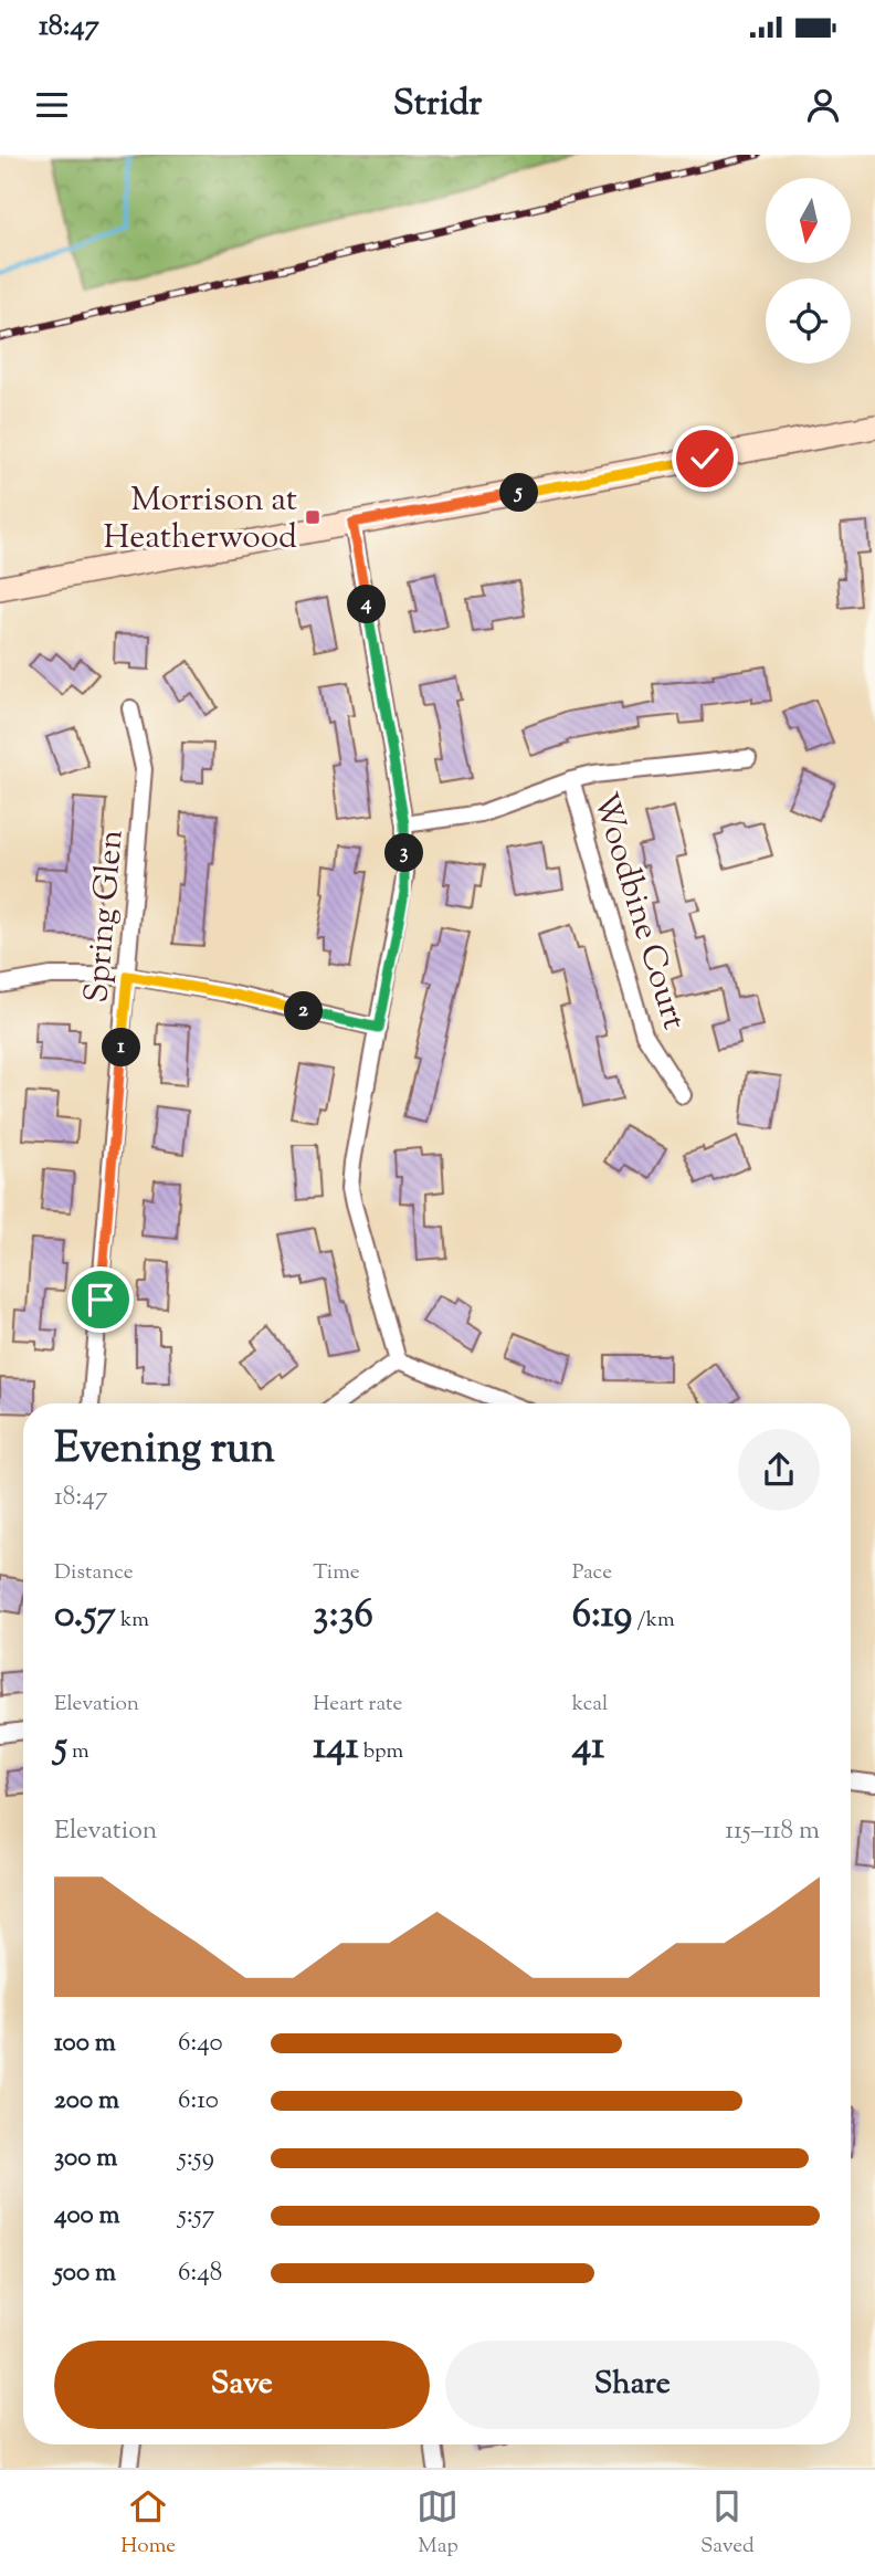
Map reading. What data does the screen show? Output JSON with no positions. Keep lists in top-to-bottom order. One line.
{"streets":{"street":["Woodbine Court","Spring Glen"]},"places":{"transit":["Morrison at Heatherwood"]},"north":"bottom","page":{"status":"18:47","header":"Stridr","pins":["5","4","3","2","1"],"heading":["Evening run","18:47"],"stats":[["Distance","0.57 km"],["Time","3:36"],["Pace","6:19 /km"],["Elevation","5 m"],["Heart rate","141 bpm"],["kcal","41"]],"chart":["Elevation","115–118 m"],"list":[{"name":"100 m","note":"6:40"},{"name":"200 m","note":"6:10"},{"name":"300 m","note":"5:59"},{"name":"400 m","note":"5:57"},{"name":"500 m","note":"6:48"}],"buttons":["Save","Share"],"tabs":["Home","Map","Saved"]}}
